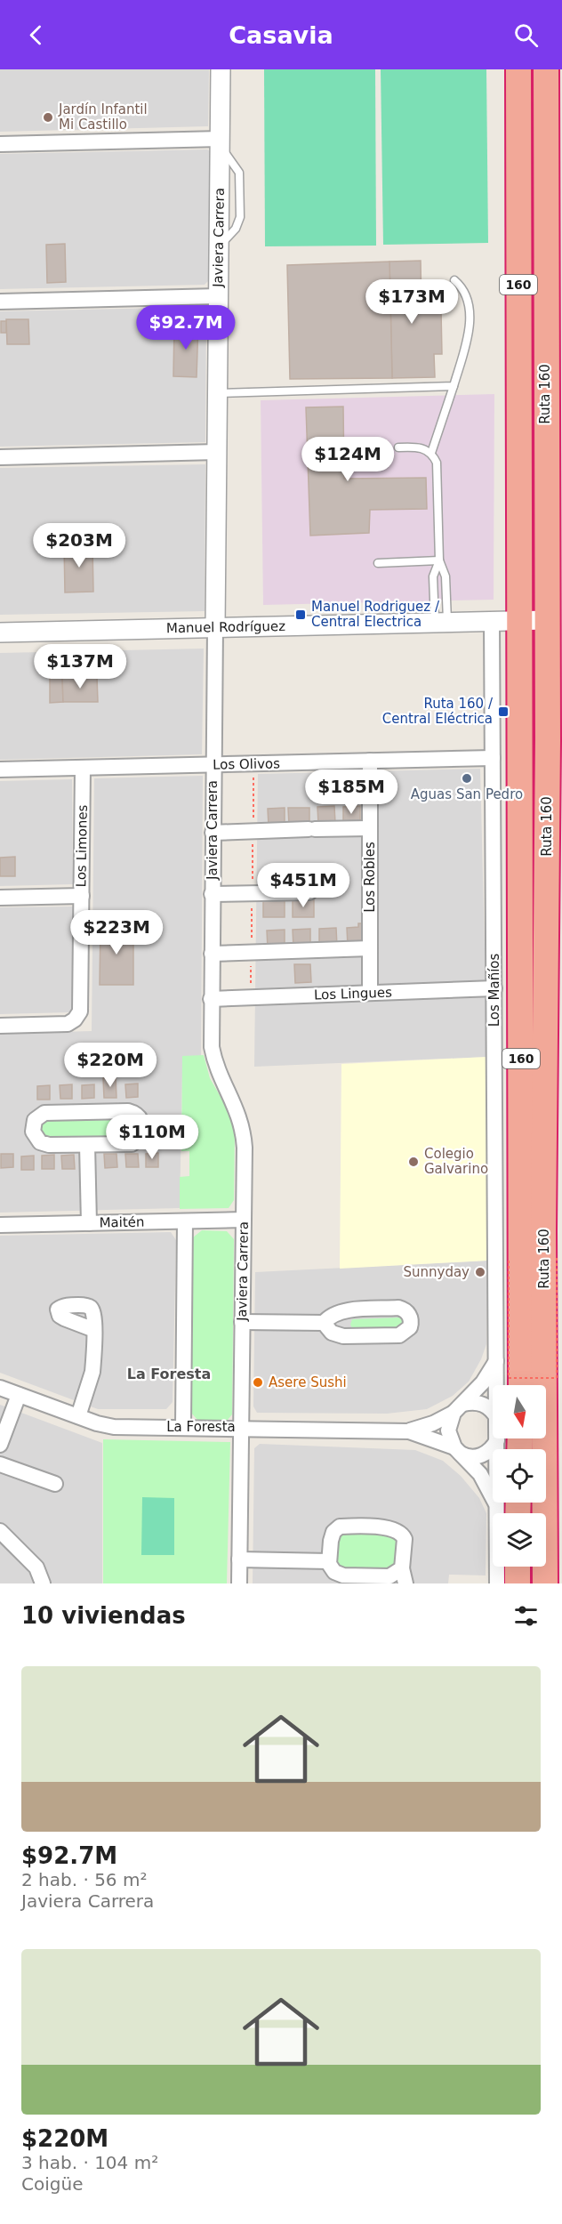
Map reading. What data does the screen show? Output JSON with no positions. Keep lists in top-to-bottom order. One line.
{"streets":{"highway":["160","Ruta 160"],"street":["Javiera Carrera","Manuel Rodríguez","Los Olivos","Los Limones","Los Robles","Los Mañíos","Los Lingues","Maitén","La Foresta"]},"crossings":[["Javiera Carrera","Manuel Rodríguez"],["Javiera Carrera","Los Olivos"],["Javiera Carrera","Los Lingues"],["Javiera Carrera","Maitén"],["Javiera Carrera","La Foresta"],["Ruta 160","Manuel Rodríguez"],["Manuel Rodríguez","Los Mañíos"],["Los Olivos","Los Limones"],["Los Olivos","Los Robles"],["Los Olivos","Los Mañíos"],["Los Robles","Los Lingues"],["Los Mañíos","Los Lingues"],["Los Mañíos","La Foresta"]],"districts":["La Foresta"],"places":{"other":["Jardín Infantil Mi Castillo","Aguas San Pedro","Colegio Galvarino","Sunnyday","Asere Sushi"],"transit":["Manuel Rodriguez / Central Electrica","Ruta 160 / Central Eléctrica"]},"north":"bottom","page":{"header":"Casavia","price":["$173M","$92.7M","$124M","$203M","$137M","$185M","$451M","$223M","$220M","$110M"],"heading":"10 viviendas","list":[{"name":"$92.7M","note":"2 hab. · 56 m² · Javiera Carrera"},{"name":"$220M","note":"3 hab. · 104 m² · Coigüe"}]}}
